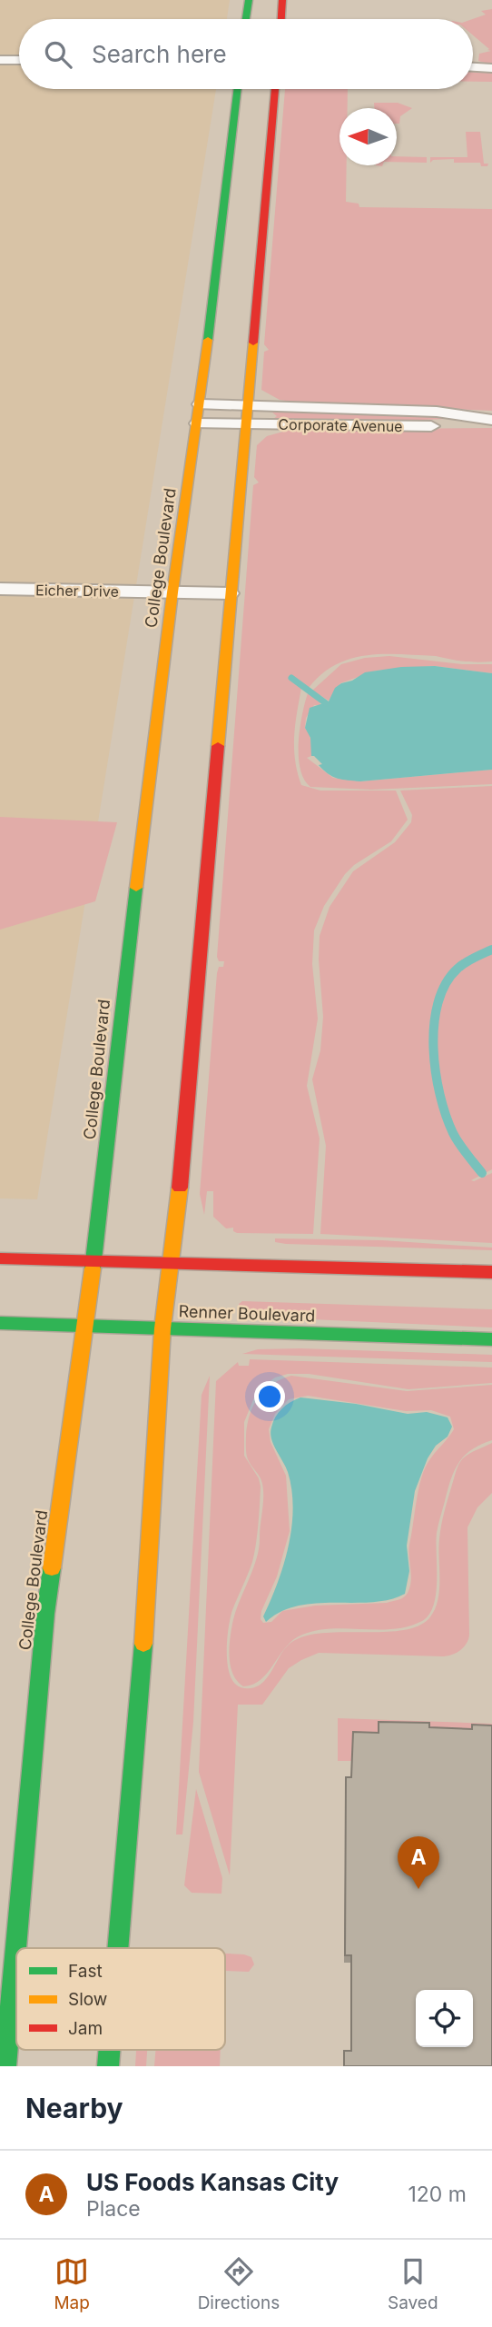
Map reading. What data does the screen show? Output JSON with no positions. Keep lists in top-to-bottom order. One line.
{"streets":{"main road":["College Boulevard","Renner Boulevard"],"street":["Corporate Avenue","Eicher Drive"]},"crossings":[["Corporate Avenue","College Boulevard"],["College Boulevard","Eicher Drive"],["College Boulevard","Renner Boulevard"]],"legend":["Fast","Slow","Jam"],"north":"left","page":{"search":"Search here","pins":"A","heading":"Nearby","list":[{"mark":"A","name":"US Foods Kansas City","note":"Place","value":"120 m"}],"nav":["Map","Directions","Saved"]}}
